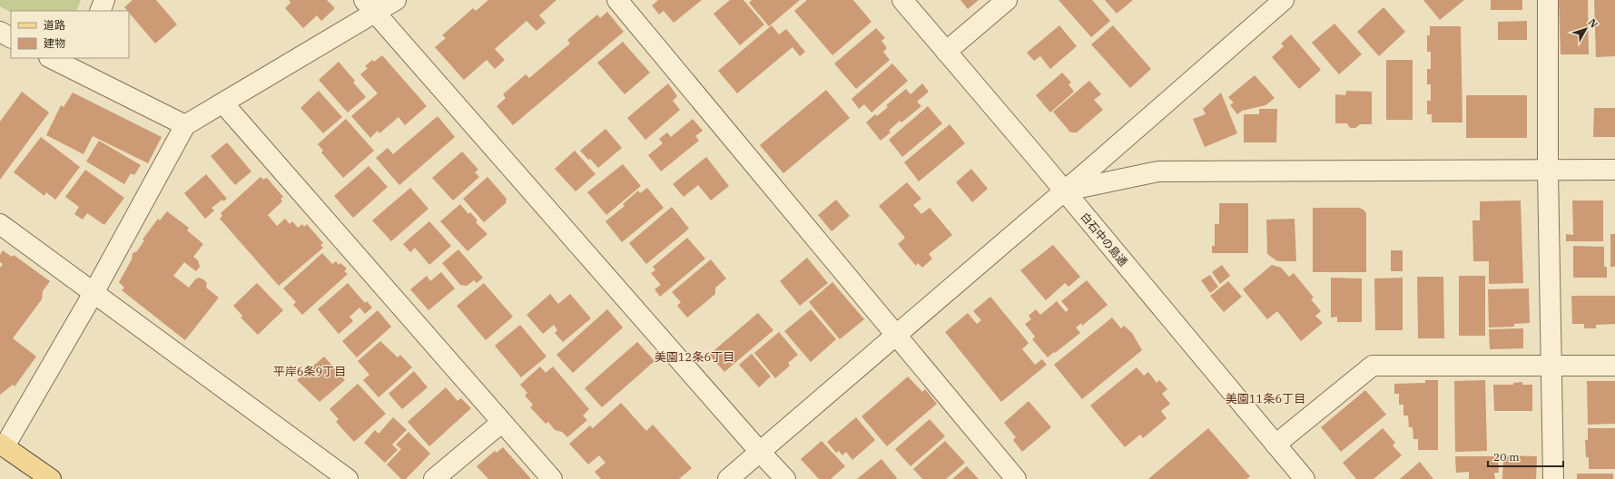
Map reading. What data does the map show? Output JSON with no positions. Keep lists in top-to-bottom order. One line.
{"streets":{"street":["白石中の島通"]},"districts":["美園12条6丁目","平岸6条9丁目","美園11条6丁目"],"legend":["道路","建物"],"scale_bar":"20 m","north":"top right"}
